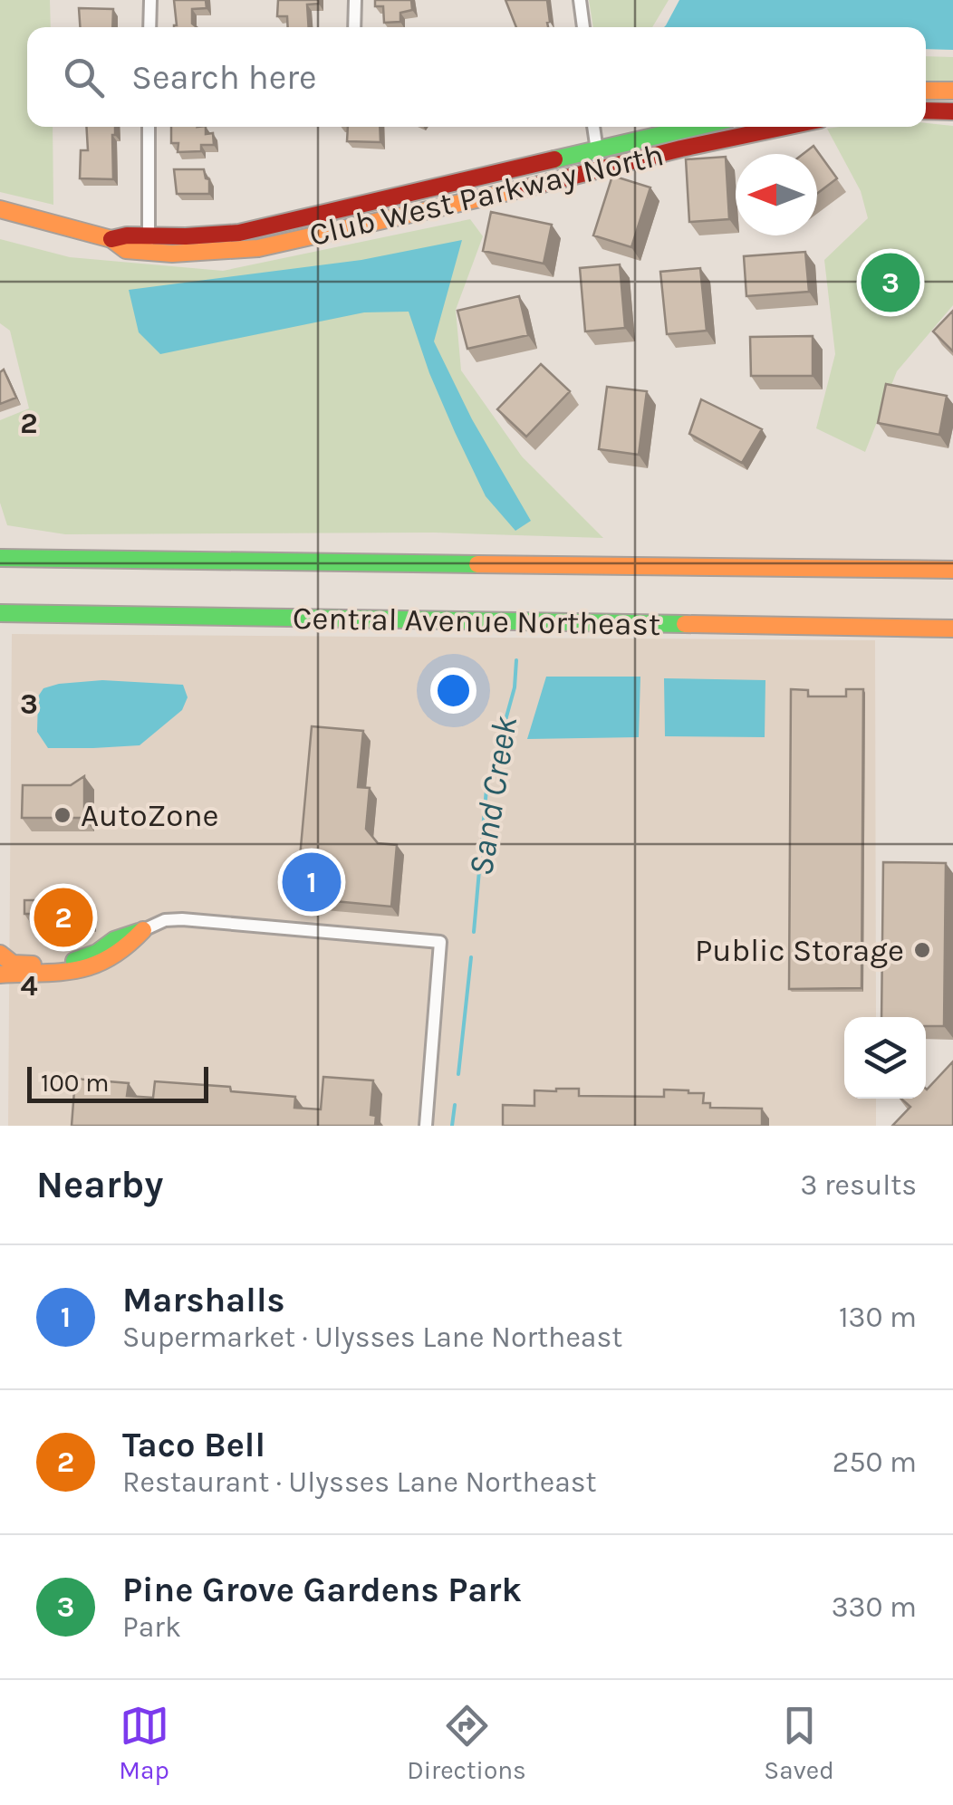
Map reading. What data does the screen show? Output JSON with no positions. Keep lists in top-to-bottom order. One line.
{"streets":{"main road":["Club West Parkway North","Central Avenue Northeast"]},"water":["Sand Creek"],"places":["AutoZone","Public Storage"],"scale_bar":"100 m","north":"left","page":{"search":"Search here","pins":["3","1","2"],"scale":"100 m","heading":["Nearby","3 results"],"list":[{"mark":"1","name":"Marshalls","note":"Supermarket · Ulysses Lane Northeast","value":"130 m"},{"mark":"2","name":"Taco Bell","note":"Restaurant · Ulysses Lane Northeast","value":"250 m"},{"mark":"3","name":"Pine Grove Gardens Park","note":"Park","value":"330 m"}],"nav":["Map","Directions","Saved"]},"grid":{"rows":["2","3","4"]}}
